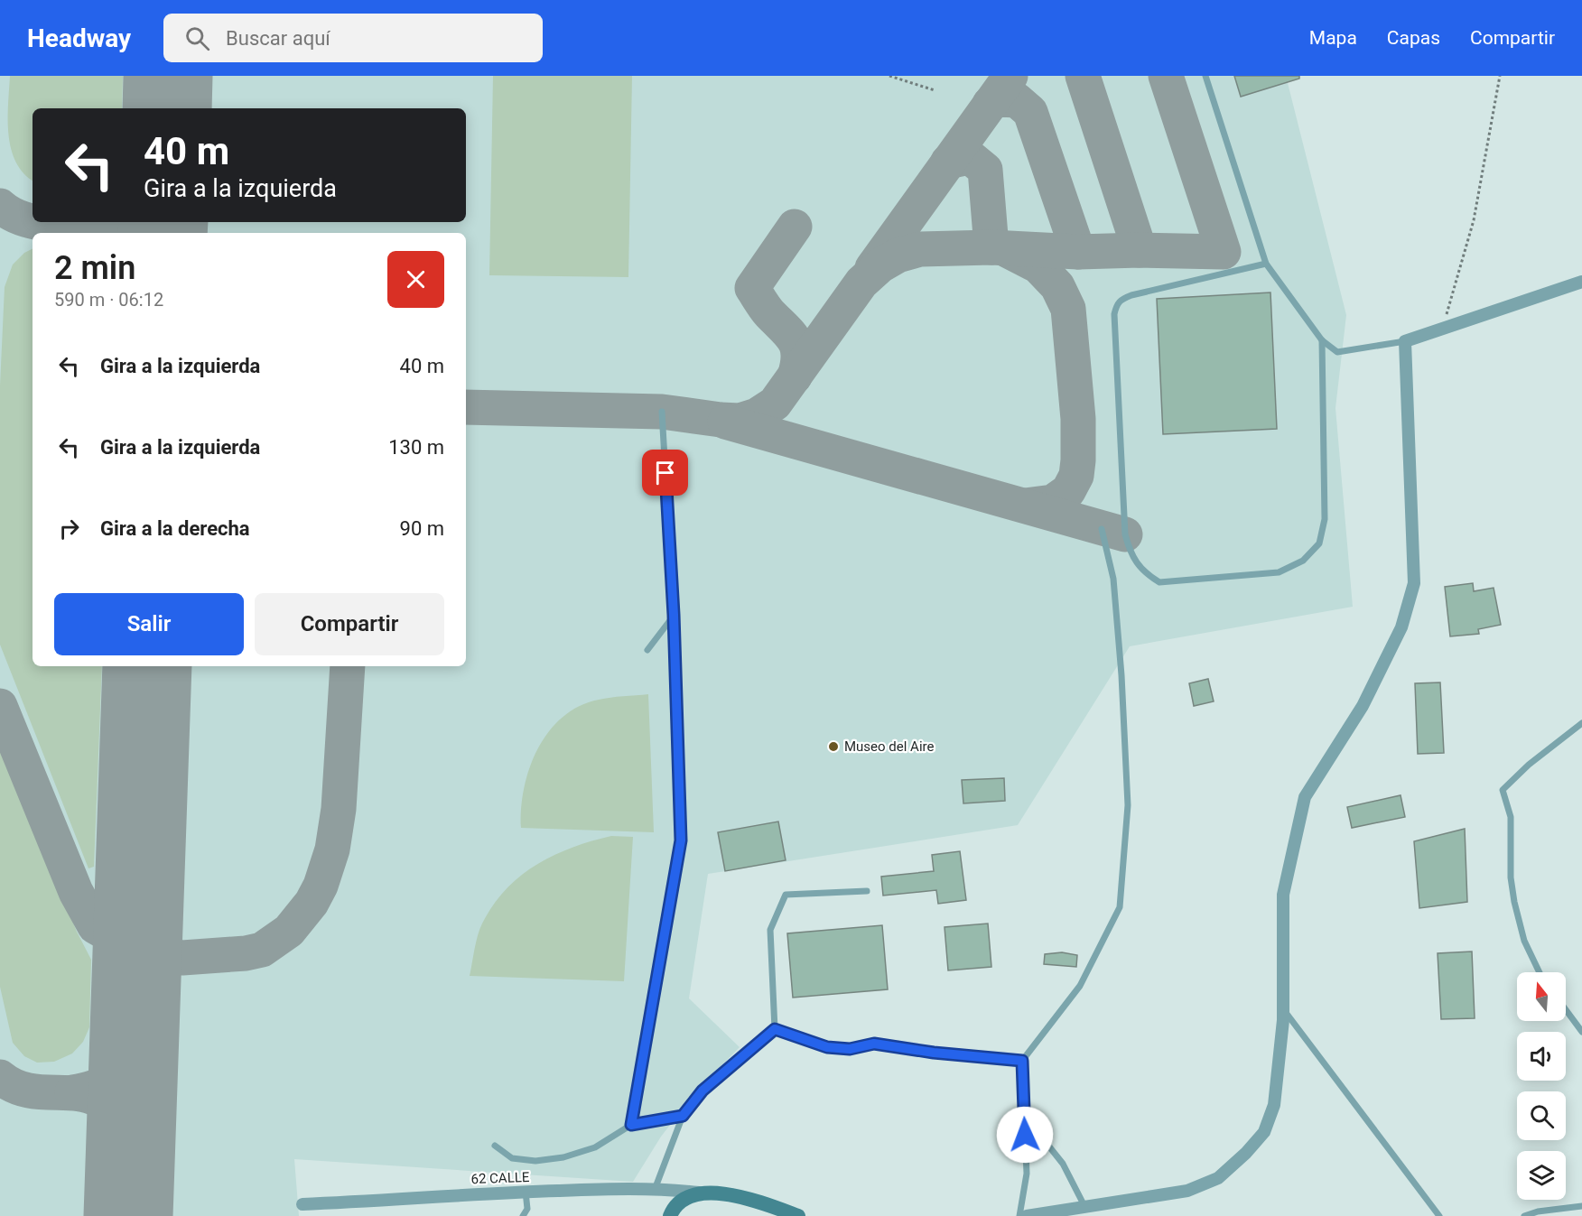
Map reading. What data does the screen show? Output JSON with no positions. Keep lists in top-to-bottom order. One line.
{"streets":{"street":["62 CALLE"]},"places":["Museo del Aire"],"north":"top","page":{"header":"Headway","search":"Buscar aquí","nav":["Mapa","Capas","Compartir"],"turn":["40 m","Gira a la izquierda"],"heading":["2 min","590 m · 06:12"],"list":[{"name":"Gira a la izquierda","value":"40 m"},{"name":"Gira a la izquierda","value":"130 m"},{"name":"Gira a la derecha","value":"90 m"}],"buttons":["Salir","Compartir"]}}
